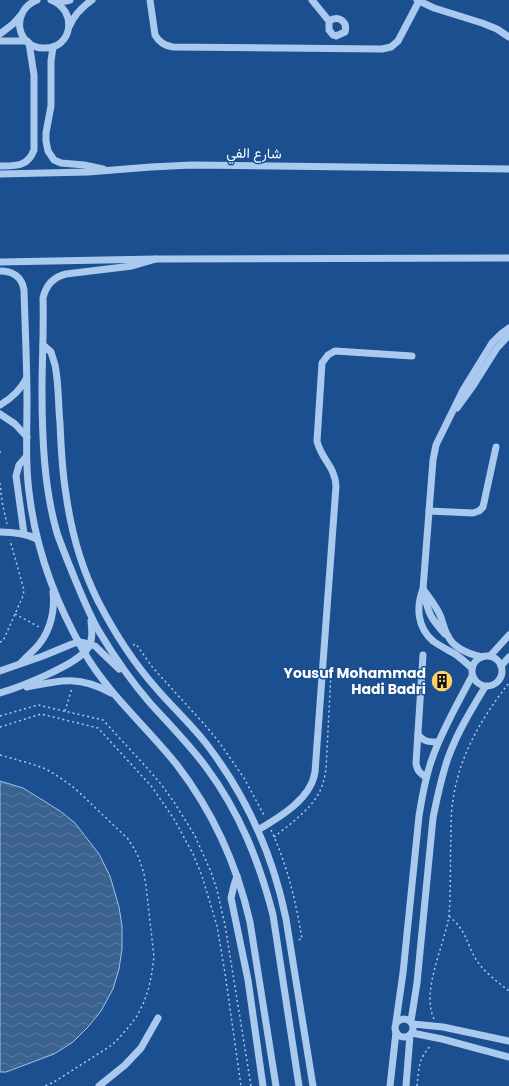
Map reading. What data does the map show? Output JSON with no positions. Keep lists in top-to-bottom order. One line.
{"streets":{"street":["شارع الفي"]},"places":{"building":["Yousuf Mohammad Hadi Badri"]}}
